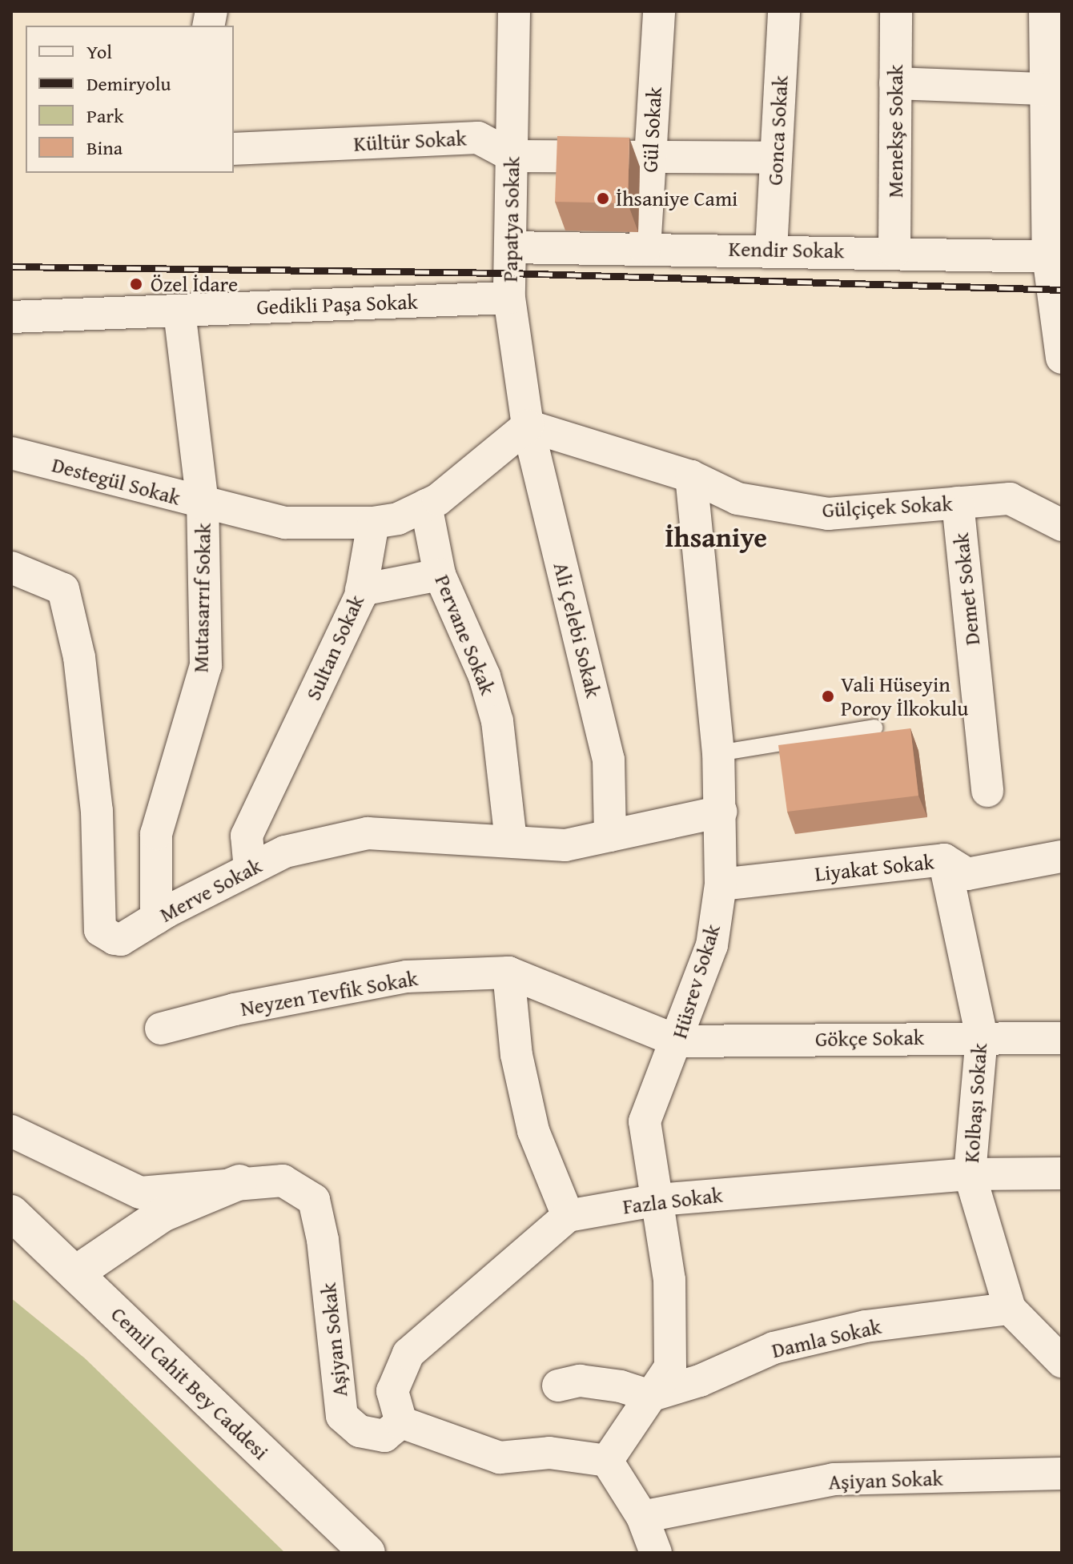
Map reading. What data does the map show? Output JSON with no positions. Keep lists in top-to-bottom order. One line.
{"streets":{"street":["Gül Sokak","Gonca Sokak","Menekşe Sokak","Kültür Sokak","Papatya Sokak","Kendir Sokak","Gedikli Paşa Sokak","Destegül Sokak","Gülçiçek Sokak","Demet Sokak","Mutasarrıf Sokak","Ali Çelebi Sokak","Pervane Sokak","Sultan Sokak","Liyakat Sokak","Merve Sokak","Hüsrev Sokak","Neyzen Tevfik Sokak","Gökçe Sokak","Kolbaşı Sokak","Fazla Sokak","Damla Sokak","Aşiyan Sokak","Cemil Cahit Bey Caddesi"]},"crossings":[["Gül Sokak","Kültür Sokak"],["Gül Sokak","Kendir Sokak"],["Gonca Sokak","Kültür Sokak"],["Gonca Sokak","Kendir Sokak"],["Menekşe Sokak","Kendir Sokak"],["Kültür Sokak","Papatya Sokak"],["Papatya Sokak","Kendir Sokak"],["Papatya Sokak","Gedikli Paşa Sokak"],["Papatya Sokak","Gülçiçek Sokak"],["Papatya Sokak","Ali Çelebi Sokak"],["Gedikli Paşa Sokak","Mutasarrıf Sokak"],["Destegül Sokak","Mutasarrıf Sokak"],["Destegül Sokak","Sultan Sokak"],["Gülçiçek Sokak","Demet Sokak"],["Gülçiçek Sokak","Ali Çelebi Sokak"],["Gülçiçek Sokak","Hüsrev Sokak"],["Mutasarrıf Sokak","Merve Sokak"],["Ali Çelebi Sokak","Merve Sokak"],["Pervane Sokak","Merve Sokak"],["Sultan Sokak","Merve Sokak"],["Liyakat Sokak","Hüsrev Sokak"],["Liyakat Sokak","Kolbaşı Sokak"],["Merve Sokak","Hüsrev Sokak"],["Hüsrev Sokak","Neyzen Tevfik Sokak"],["Hüsrev Sokak","Gökçe Sokak"],["Hüsrev Sokak","Fazla Sokak"],["Hüsrev Sokak","Damla Sokak"],["Neyzen Tevfik Sokak","Gökçe Sokak"],["Gökçe Sokak","Kolbaşı Sokak"],["Kolbaşı Sokak","Fazla Sokak"],["Kolbaşı Sokak","Damla Sokak"]],"districts":["İhsaniye"],"places":["İhsaniye Cami","Özel İdare","Vali Hüseyin Poroy İlkokulu"],"legend":["Yol","Demiryolu","Park","Bina"]}
